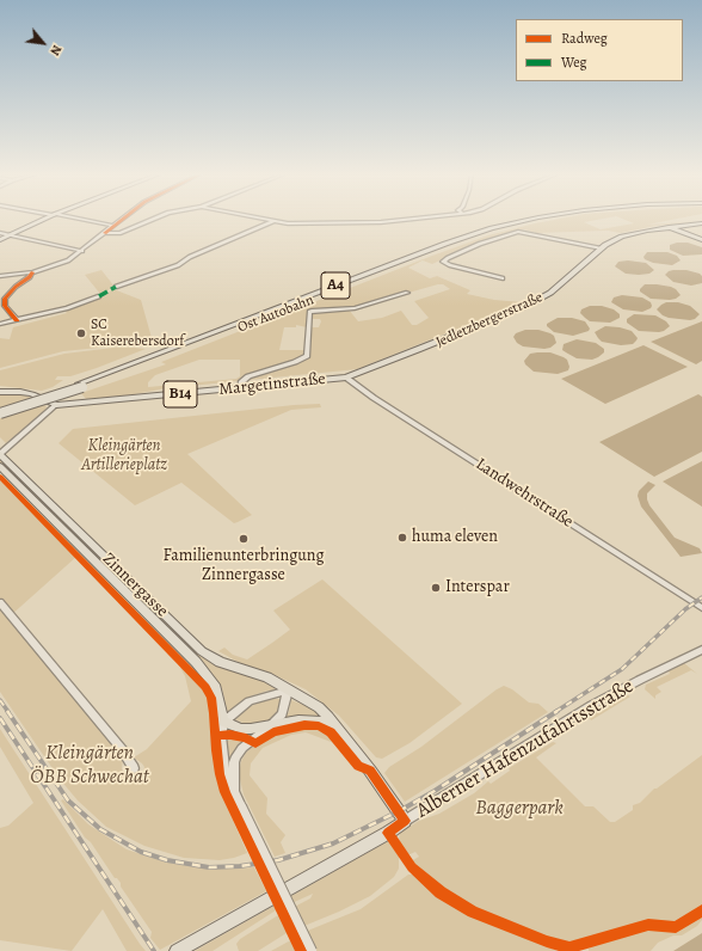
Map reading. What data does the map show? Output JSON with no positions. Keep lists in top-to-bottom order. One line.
{"streets":{"highway":["A4","Ost Autobahn"],"main road":["Jedletzbergerstraße","Margetinstraße","B14","Zinnergasse","Alberner Hafenzufahrtsstraße"],"street":["Landwehrstraße"]},"crossings":[["A4","Ost Autobahn"],["Jedletzbergerstraße","Margetinstraße"],["Jedletzbergerstraße","Landwehrstraße"],["Margetinstraße","Landwehrstraße"],["Zinnergasse","Alberner Hafenzufahrtsstraße"]],"parks":["Kleingärten Artillerieplatz","Kleingärten ÖBB Schwechat","Baggerpark"],"places":["SC Kaiserebersdorf","huma eleven","Familienunterbringung Zinnergasse","Interspar"],"legend":["Radweg","Weg"],"north":"bottom right"}
